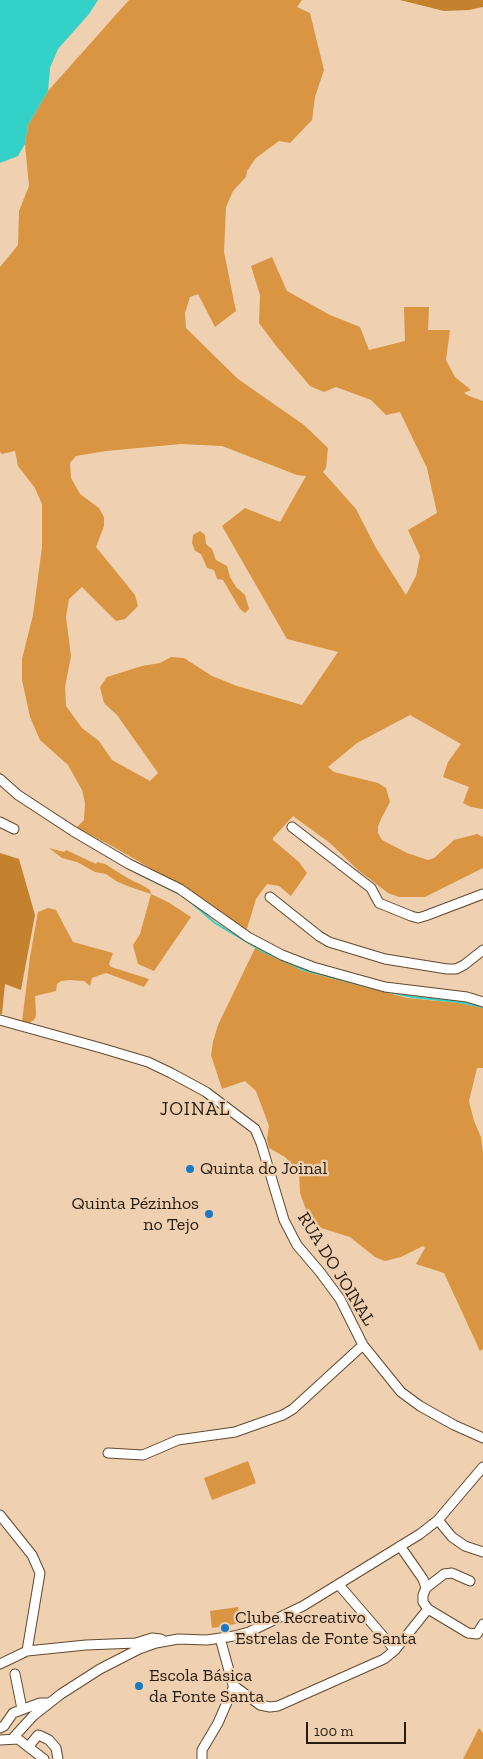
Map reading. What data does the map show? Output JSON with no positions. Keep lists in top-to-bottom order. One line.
{"streets":{"street":["RUA DO JOINAL"]},"districts":["JOINAL"],"places":["Quinta do Joinal","Quinta Pézinhos no Tejo","Clube Recreativo Estrelas de Fonte Santa","Escola Básica da Fonte Santa"],"scale_bar":"100 m"}
